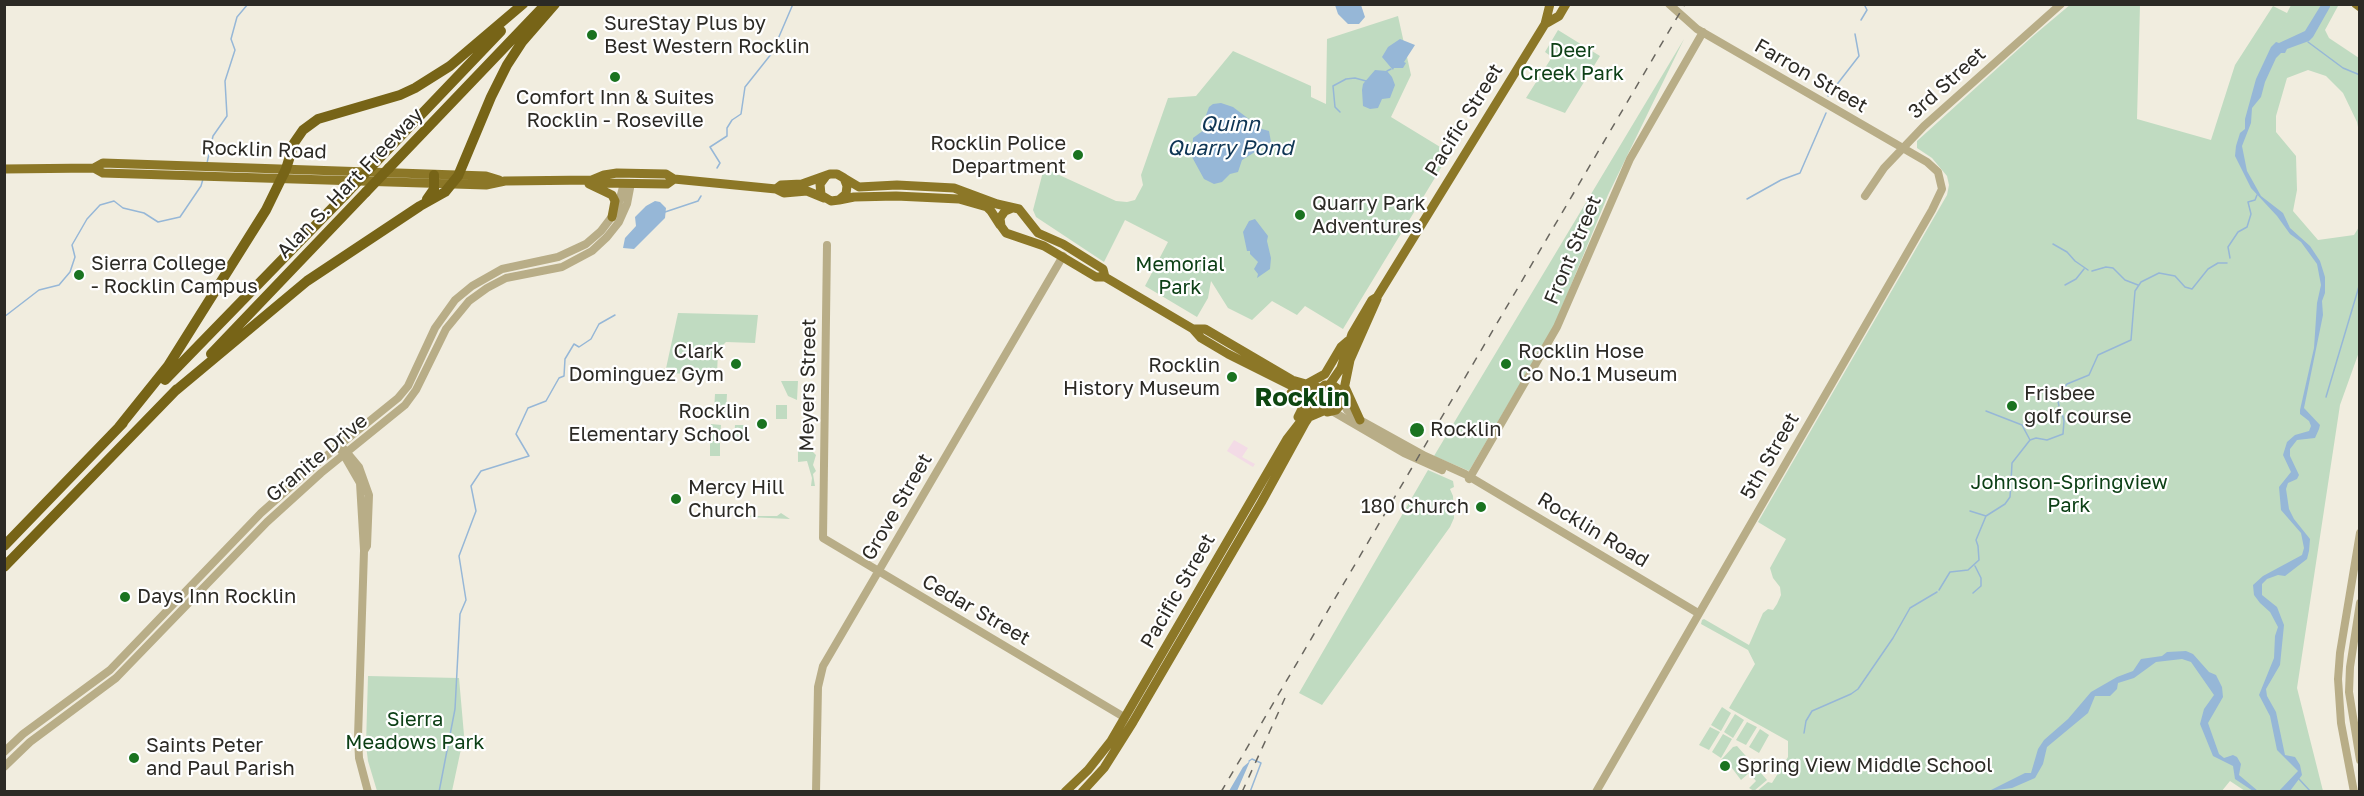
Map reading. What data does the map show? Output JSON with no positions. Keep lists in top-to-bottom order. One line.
{"streets":{"highway":["Alan S. Hart Freeway"],"main road":["Pacific Street","Rocklin Road"],"street":["Farron Street","3rd Street","Front Street","Meyers Street","5th Street","Granite Drive","Grove Street","Cedar Street"]},"crossings":[["Farron Street","3rd Street"],["Farron Street","Front Street"],["Farron Street","5th Street"],["3rd Street","5th Street"],["Pacific Street","Rocklin Road"],["Pacific Street","Cedar Street"],["Rocklin Road","Front Street"],["Rocklin Road","5th Street"],["Rocklin Road","Granite Drive"],["Meyers Street","Cedar Street"],["Grove Street","Cedar Street"]],"districts":["Rocklin"],"water":["Quinn Quarry Pond"],"parks":["Deer Creek Park","Memorial Park","Johnson-Springview Park","Sierra Meadows Park"],"places":["SureStay Plus by Best Western Rocklin","Comfort Inn & Suites Rocklin - Roseville","Rocklin Police Department","Quarry Park Adventures","Sierra College - Rocklin Campus","Clark Dominguez Gym","Rocklin Hose Co No.1 Museum","Rocklin History Museum","Frisbee golf course","Rocklin Elementary School","Rocklin","Mercy Hill Church","180 Church","Days Inn Rocklin","Saints Peter and Paul Parish","Spring View Middle School"]}
